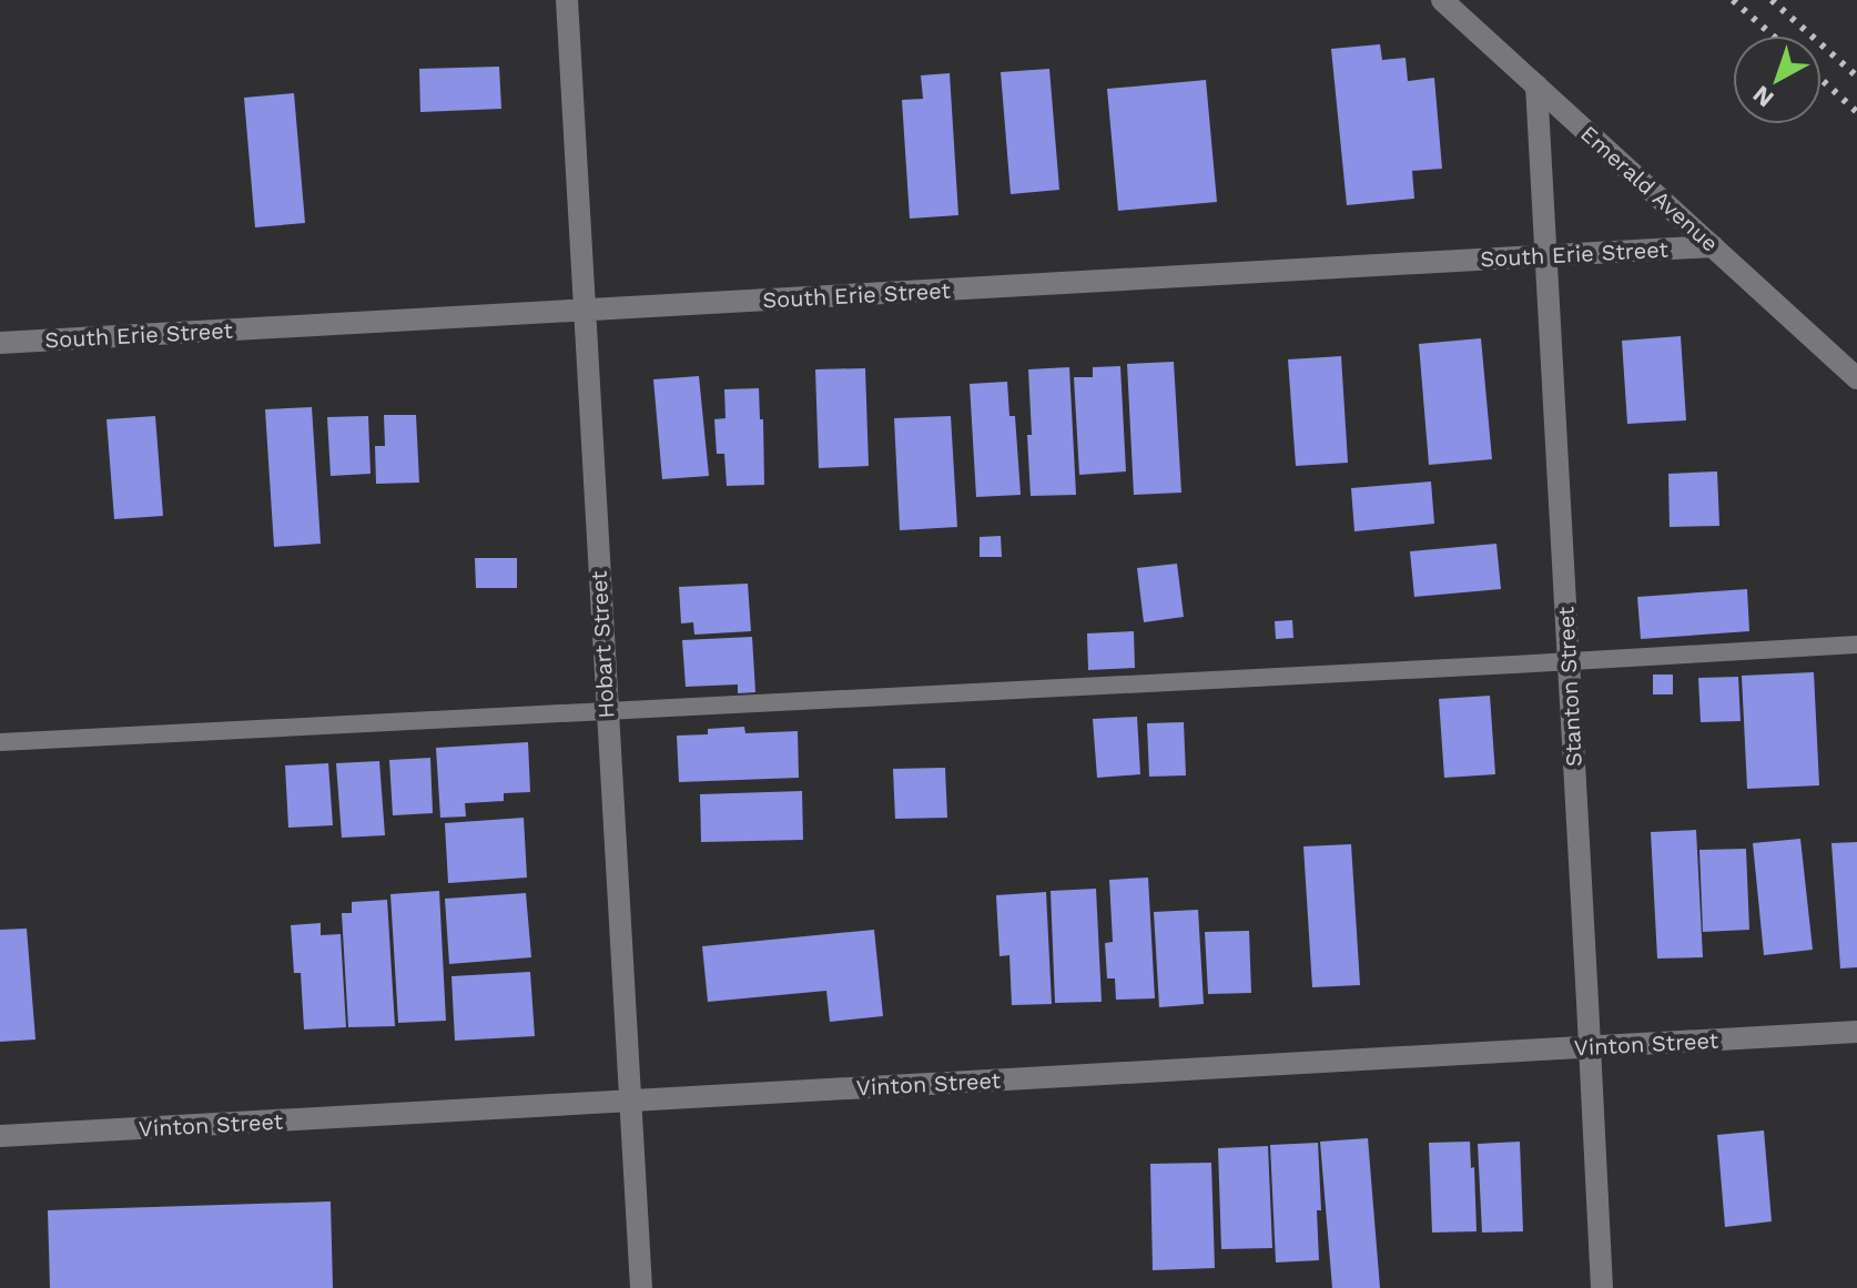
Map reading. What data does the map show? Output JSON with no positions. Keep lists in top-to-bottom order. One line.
{"streets":{"street":["Emerald Avenue","South Erie Street","Hobart Street","Stanton Street","Vinton Street"]},"crossings":[["Emerald Avenue","South Erie Street"],["Emerald Avenue","Stanton Street"],["South Erie Street","Hobart Street"],["South Erie Street","Stanton Street"],["Hobart Street","Vinton Street"],["Stanton Street","Vinton Street"]],"north":"bottom left"}
